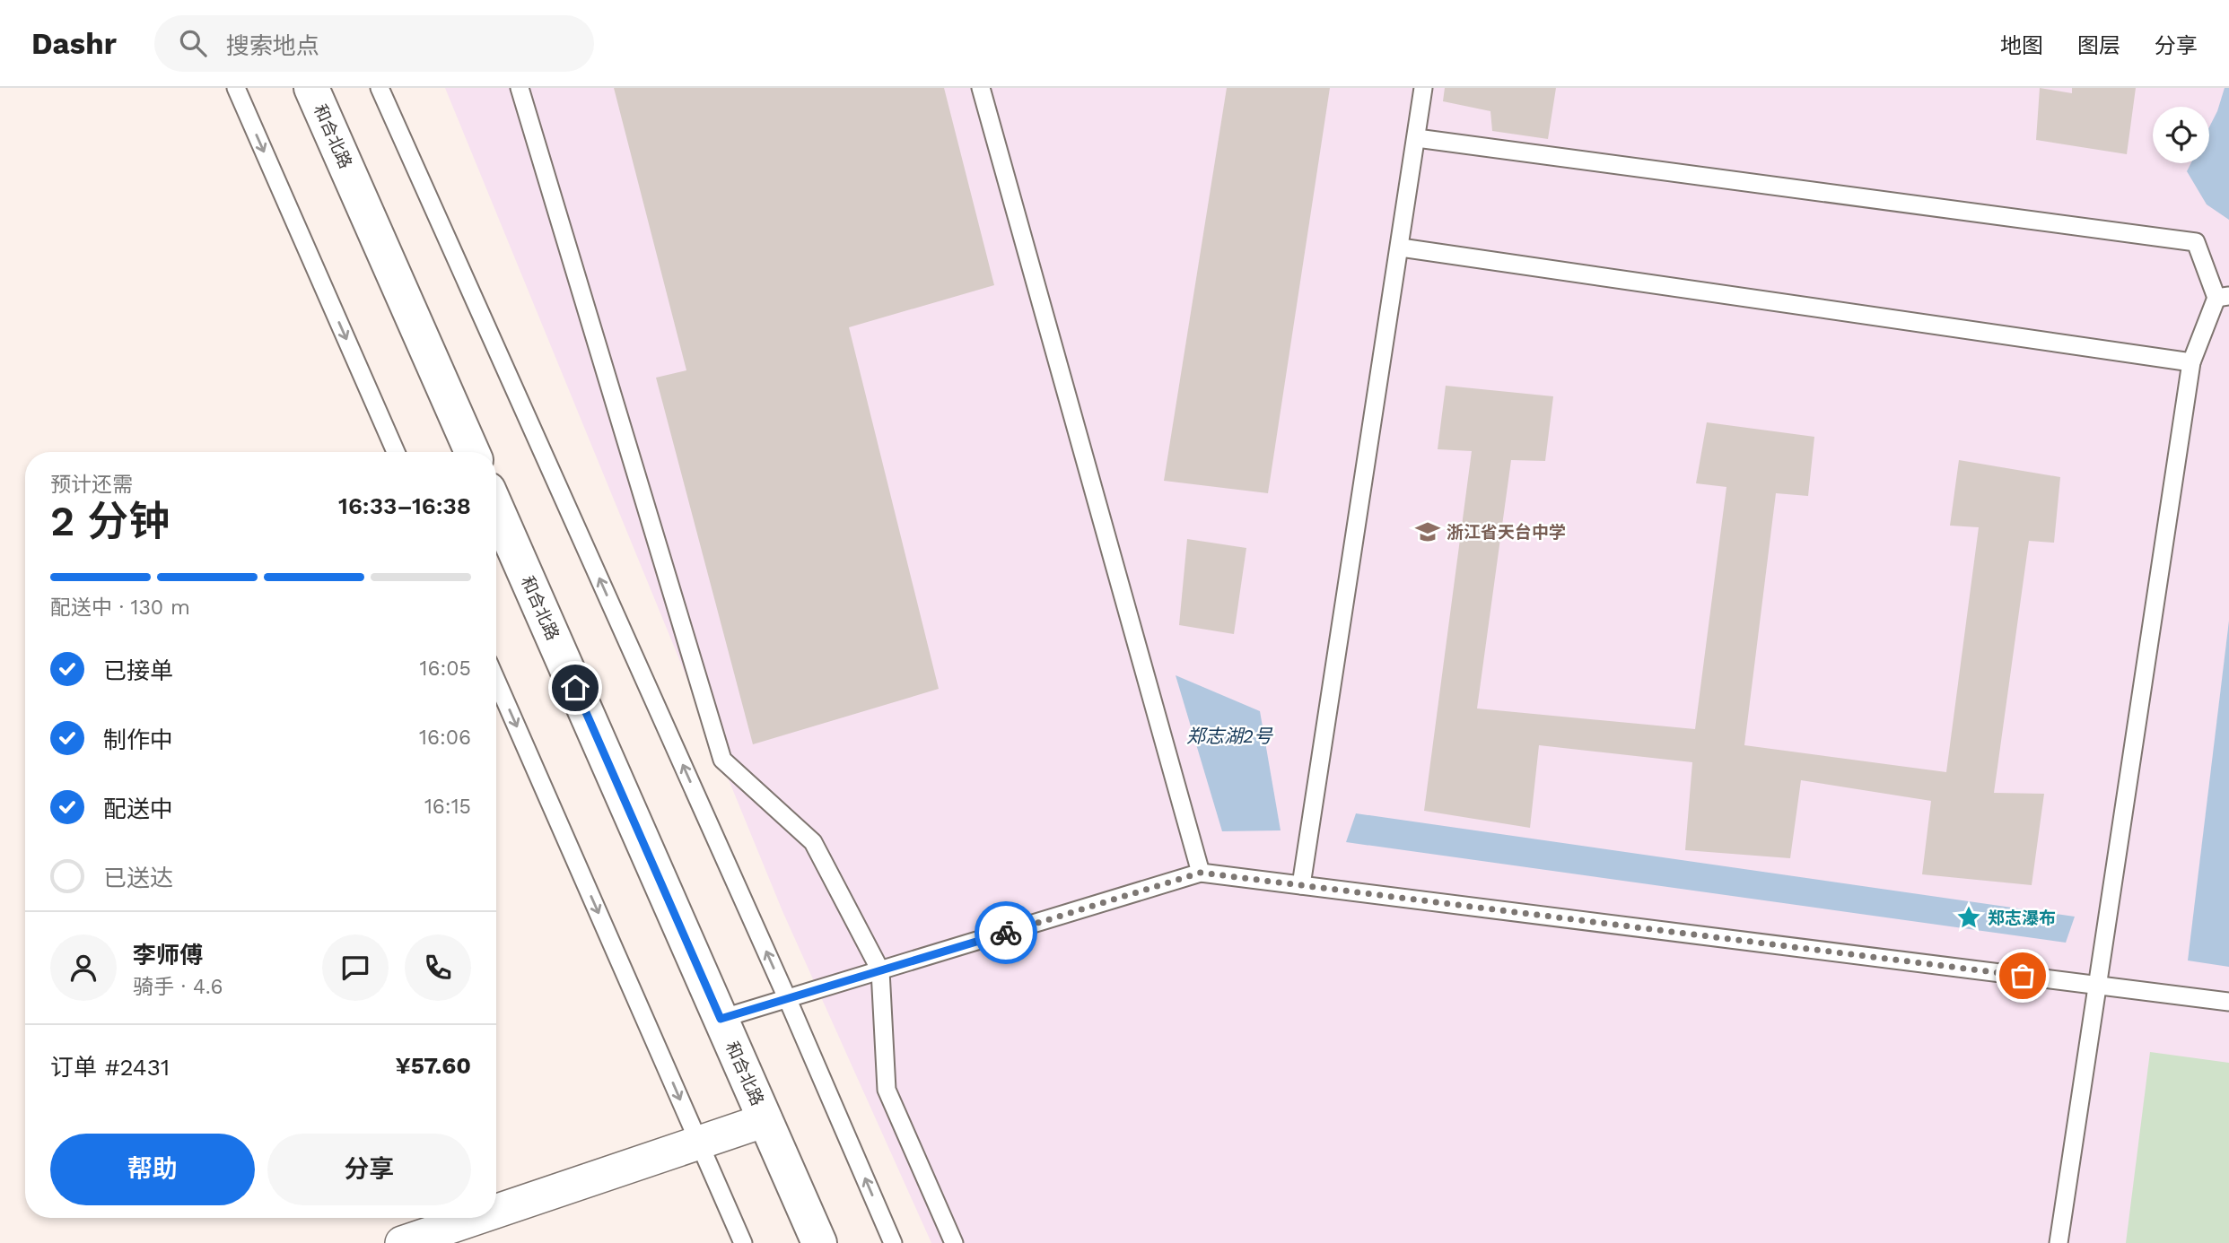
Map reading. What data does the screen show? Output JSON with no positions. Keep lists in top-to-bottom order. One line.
{"streets":{"main road":["和合北路"]},"water":["郑志湖2号"],"places":{"school or university":["浙江省天台中学"],"place":["郑志瀑布"]},"page":{"header":"Dashr","search":"搜索地点","nav":["地图","图层","分享"],"heading":["2 分钟","预计还需","16:33–16:38"],"panel":["李师傅","骑手 · 4.6","订单 #2431","¥57.60"],"bar":"配送中 · 130 m","list":[["已接单","16:05"],["制作中","16:06"],["配送中","16:15"],"已送达"],"buttons":["帮助","分享"]}}
